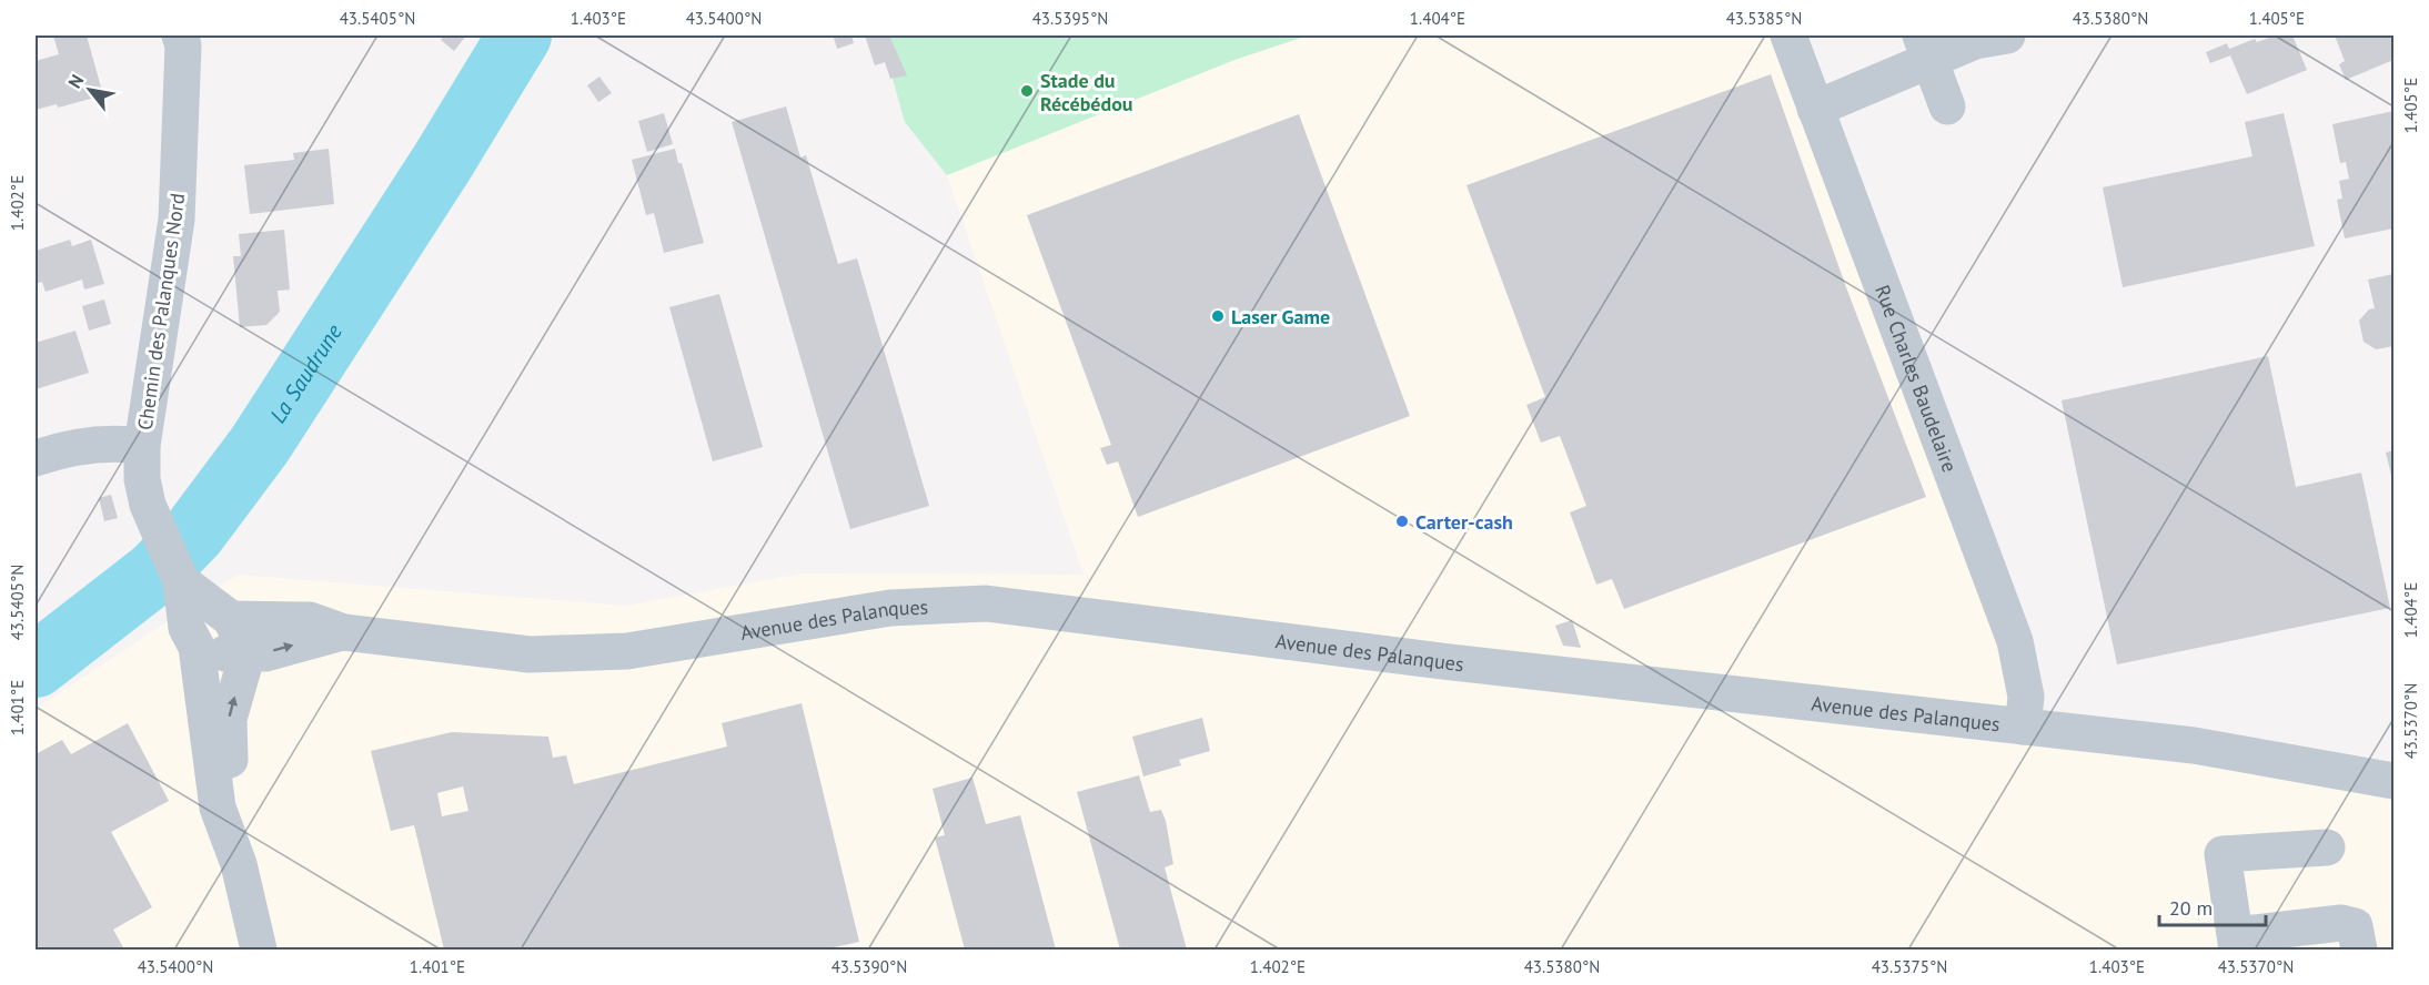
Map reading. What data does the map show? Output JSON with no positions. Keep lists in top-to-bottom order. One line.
{"streets":{"street":["Chemin des Palanques Nord","Rue Charles Baudelaire","Avenue des Palanques"]},"crossings":[["Chemin des Palanques Nord","Avenue des Palanques"],["Rue Charles Baudelaire","Avenue des Palanques"]],"water":["La Saudrune"],"places":["Stade du Récébédou","Laser Game","Carter-cash"],"scale_bar":"20 m","north":"top left","coordinates":["43.5405°N","1.403°E","43.5400°N","43.5395°N","1.404°E","43.5385°N","43.5380°N","1.405°E","1.402°E","1.401°E","43.5370°N","43.5390°N","43.5375°N"]}
